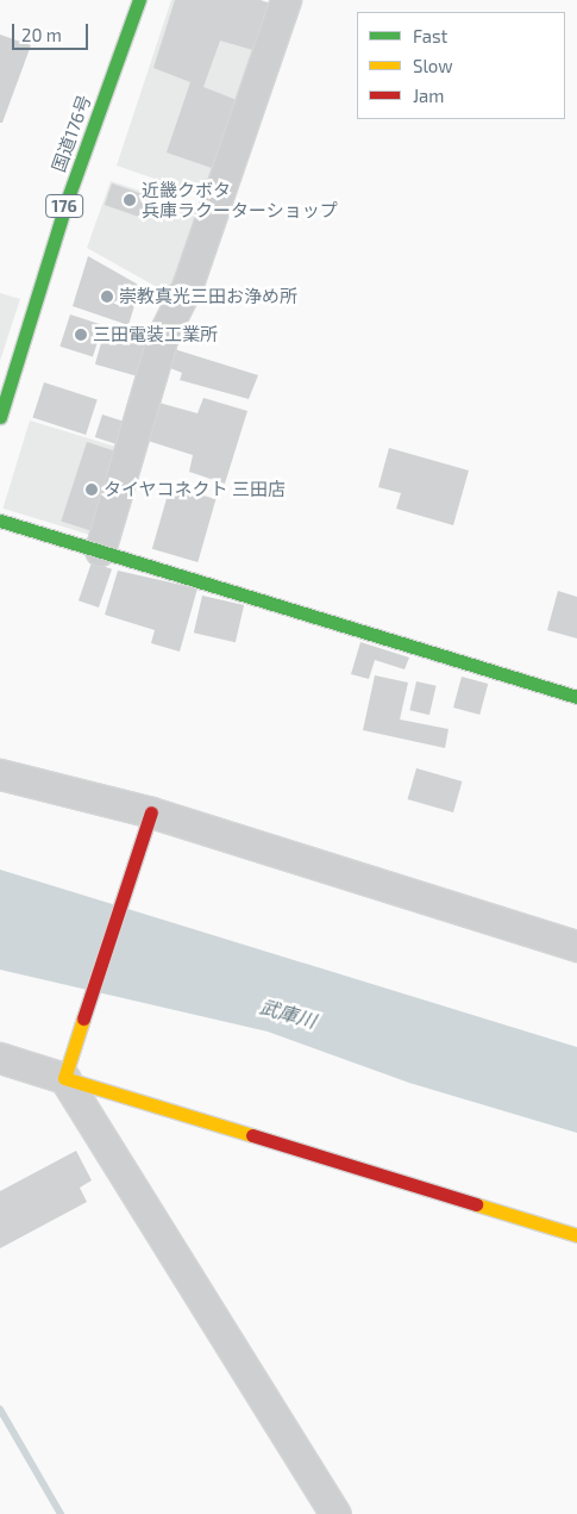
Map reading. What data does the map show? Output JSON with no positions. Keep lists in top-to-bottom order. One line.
{"streets":{"main road":["国道176号","176"]},"water":["武庫川"],"places":["近畿クボタ 兵庫ラクーターショップ","崇教真光三田お浄め所","三田電装工業所","タイヤコネクト 三田店"],"legend":["Fast","Slow","Jam"],"scale_bar":"20 m"}
